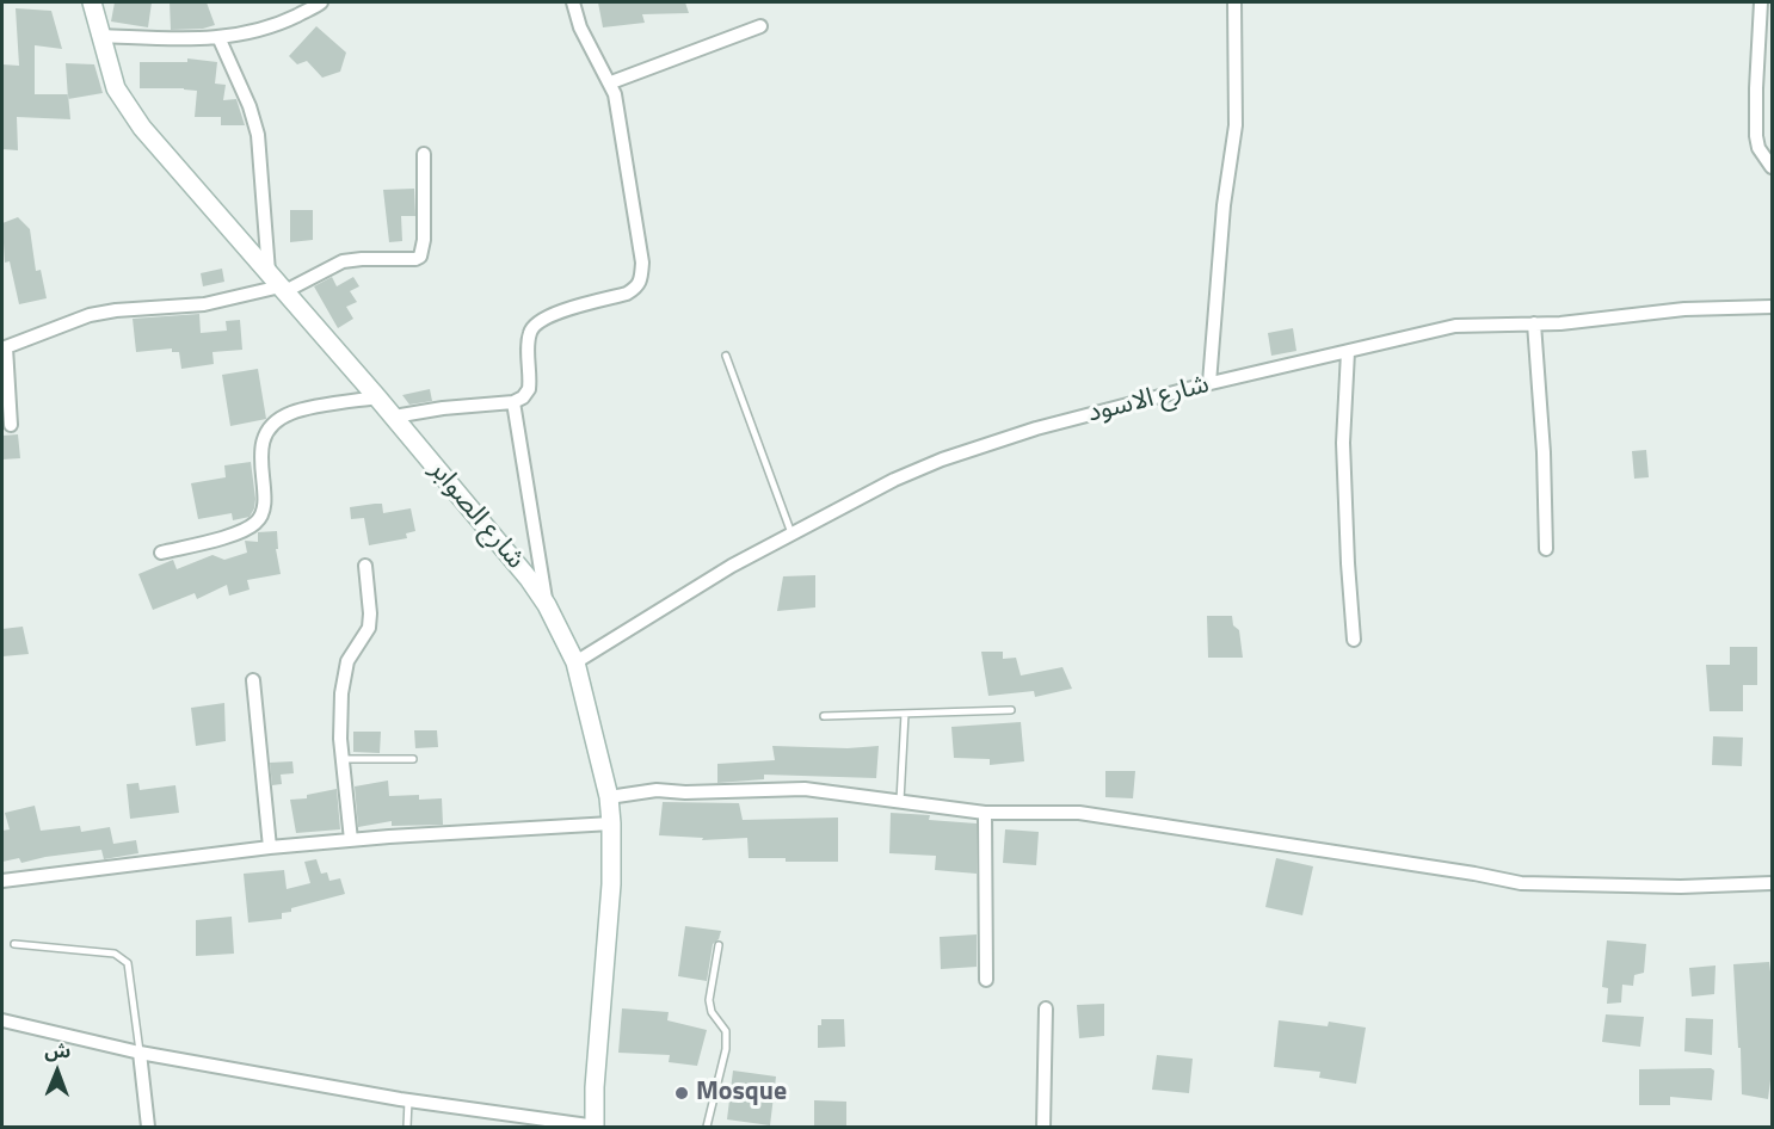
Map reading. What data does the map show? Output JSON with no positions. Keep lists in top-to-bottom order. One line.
{"streets":{"street":["شارع الاسود","شارع الصوابر"]},"crossings":[["شارع الاسود","شارع الصوابر"]],"places":["Mosque"],"north":"top"}
